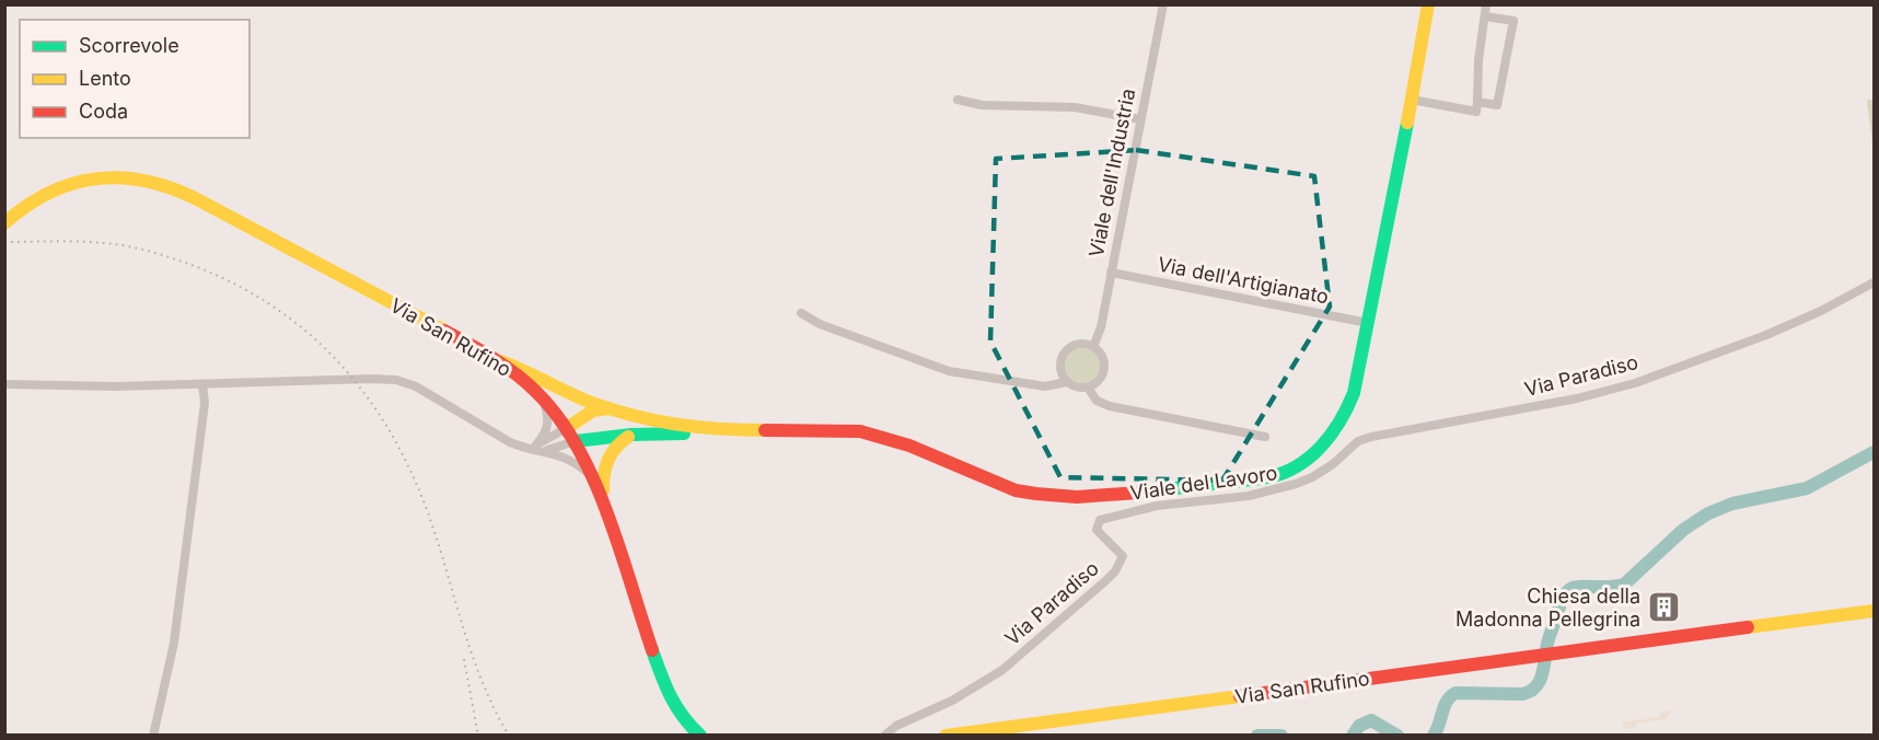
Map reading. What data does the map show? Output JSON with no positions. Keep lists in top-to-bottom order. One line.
{"streets":{"main road":["Via San Rufino","Viale del Lavoro"],"street":["Viale dell'Industria","Via dell'Artigianato","Via Paradiso"]},"crossings":[["Viale dell'Industria","Via dell'Artigianato"],["Via dell'Artigianato","Viale del Lavoro"],["Via San Rufino","Viale del Lavoro"]],"places":{"building":["Chiesa della Madonna Pellegrina"]},"legend":["Scorrevole","Lento","Coda"]}
